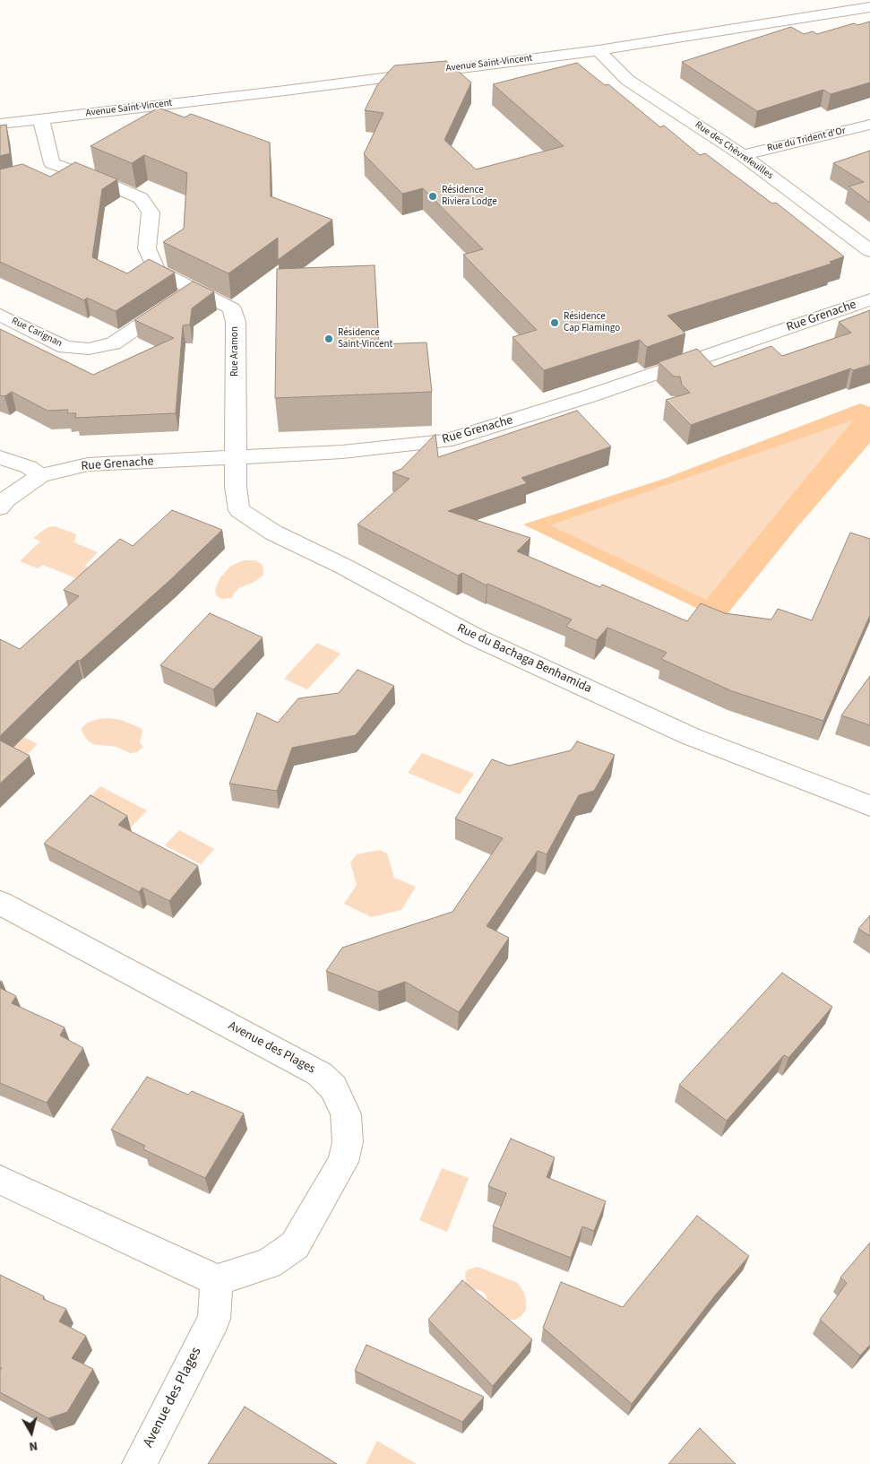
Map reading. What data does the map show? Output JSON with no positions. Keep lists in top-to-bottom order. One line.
{"streets":{"street":["Avenue Saint-Vincent","Rue du Trident d'Or","Rue des Chèvrefeuilles","Rue Grenache","Rue Carignan","Rue Aramon","Rue du Bachaga Benhamida","Avenue des Plages"]},"crossings":[["Avenue Saint-Vincent","Rue des Chèvrefeuilles"],["Avenue Saint-Vincent","Rue Aramon"],["Rue du Trident d'Or","Rue des Chèvrefeuilles"],["Rue Grenache","Rue Aramon"],["Rue Grenache","Rue du Bachaga Benhamida"],["Rue Carignan","Rue Aramon"],["Rue Aramon","Rue du Bachaga Benhamida"]],"places":["Résidence Riviera Lodge","Résidence Cap Flamingo","Résidence Saint-Vincent"],"north":"bottom"}
